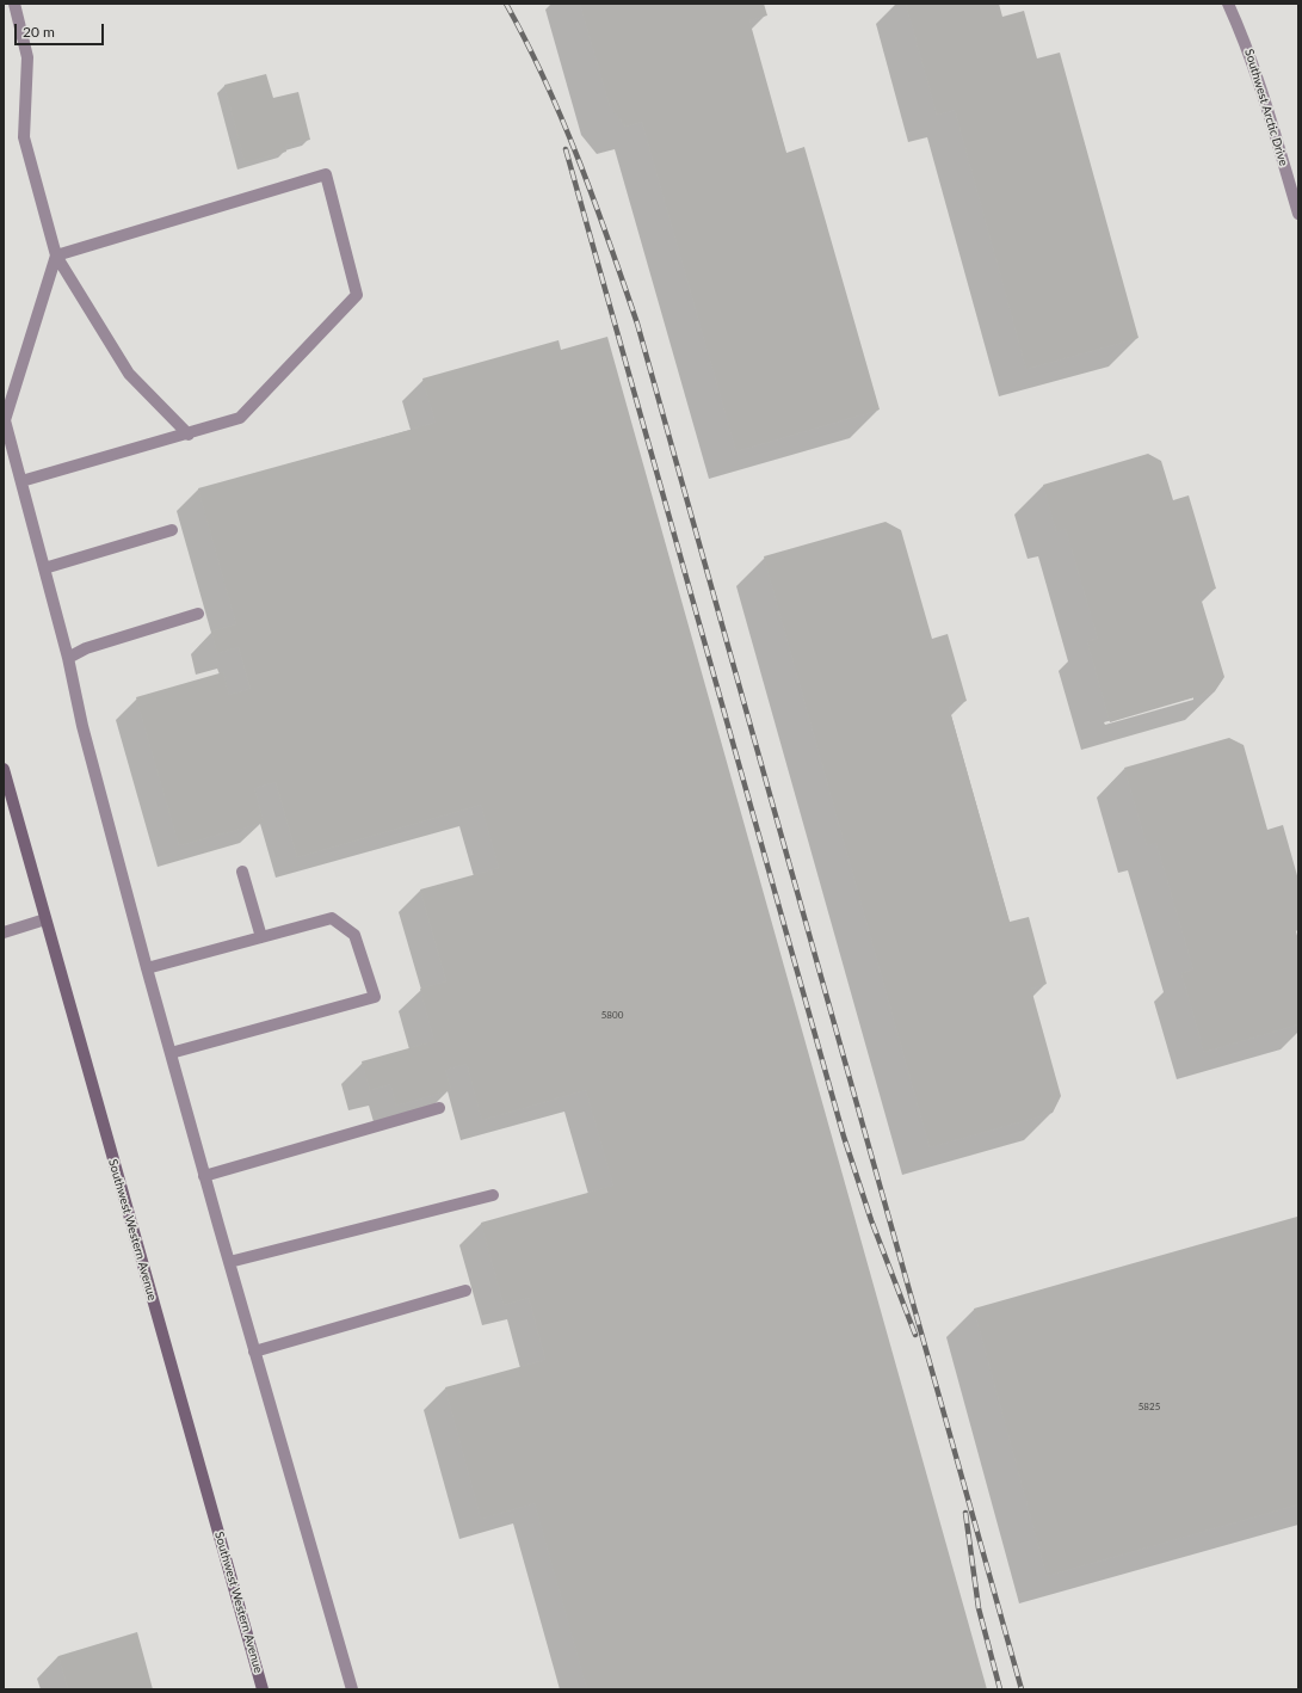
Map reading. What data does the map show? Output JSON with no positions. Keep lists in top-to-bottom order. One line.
{"streets":{"main road":["Southwest Western Avenue"],"street":["Southwest Arctic Drive"]},"house_numbers":["5800","5825"],"scale_bar":"20 m"}
